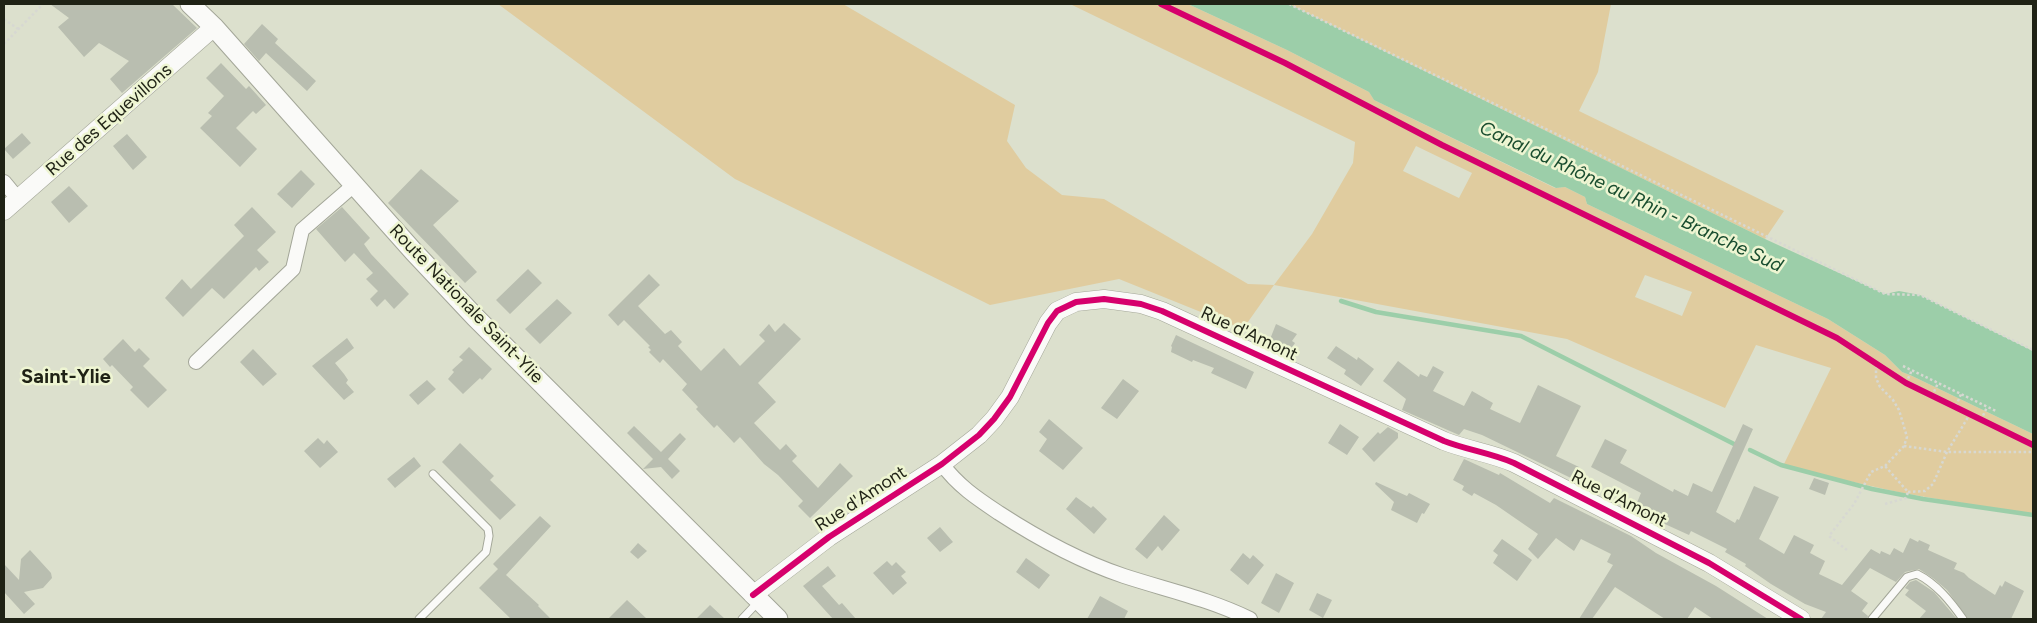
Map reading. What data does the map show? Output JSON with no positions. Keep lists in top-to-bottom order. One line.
{"streets":{"main road":["Route Nationale Saint-Ylie"],"street":["Rue des Equevillons","Rue d'Amont"]},"crossings":[["Rue des Equevillons","Route Nationale Saint-Ylie"],["Route Nationale Saint-Ylie","Rue d'Amont"]],"districts":["Saint-Ylie"],"water":["Canal du Rhône au Rhin - Branche Sud"]}
